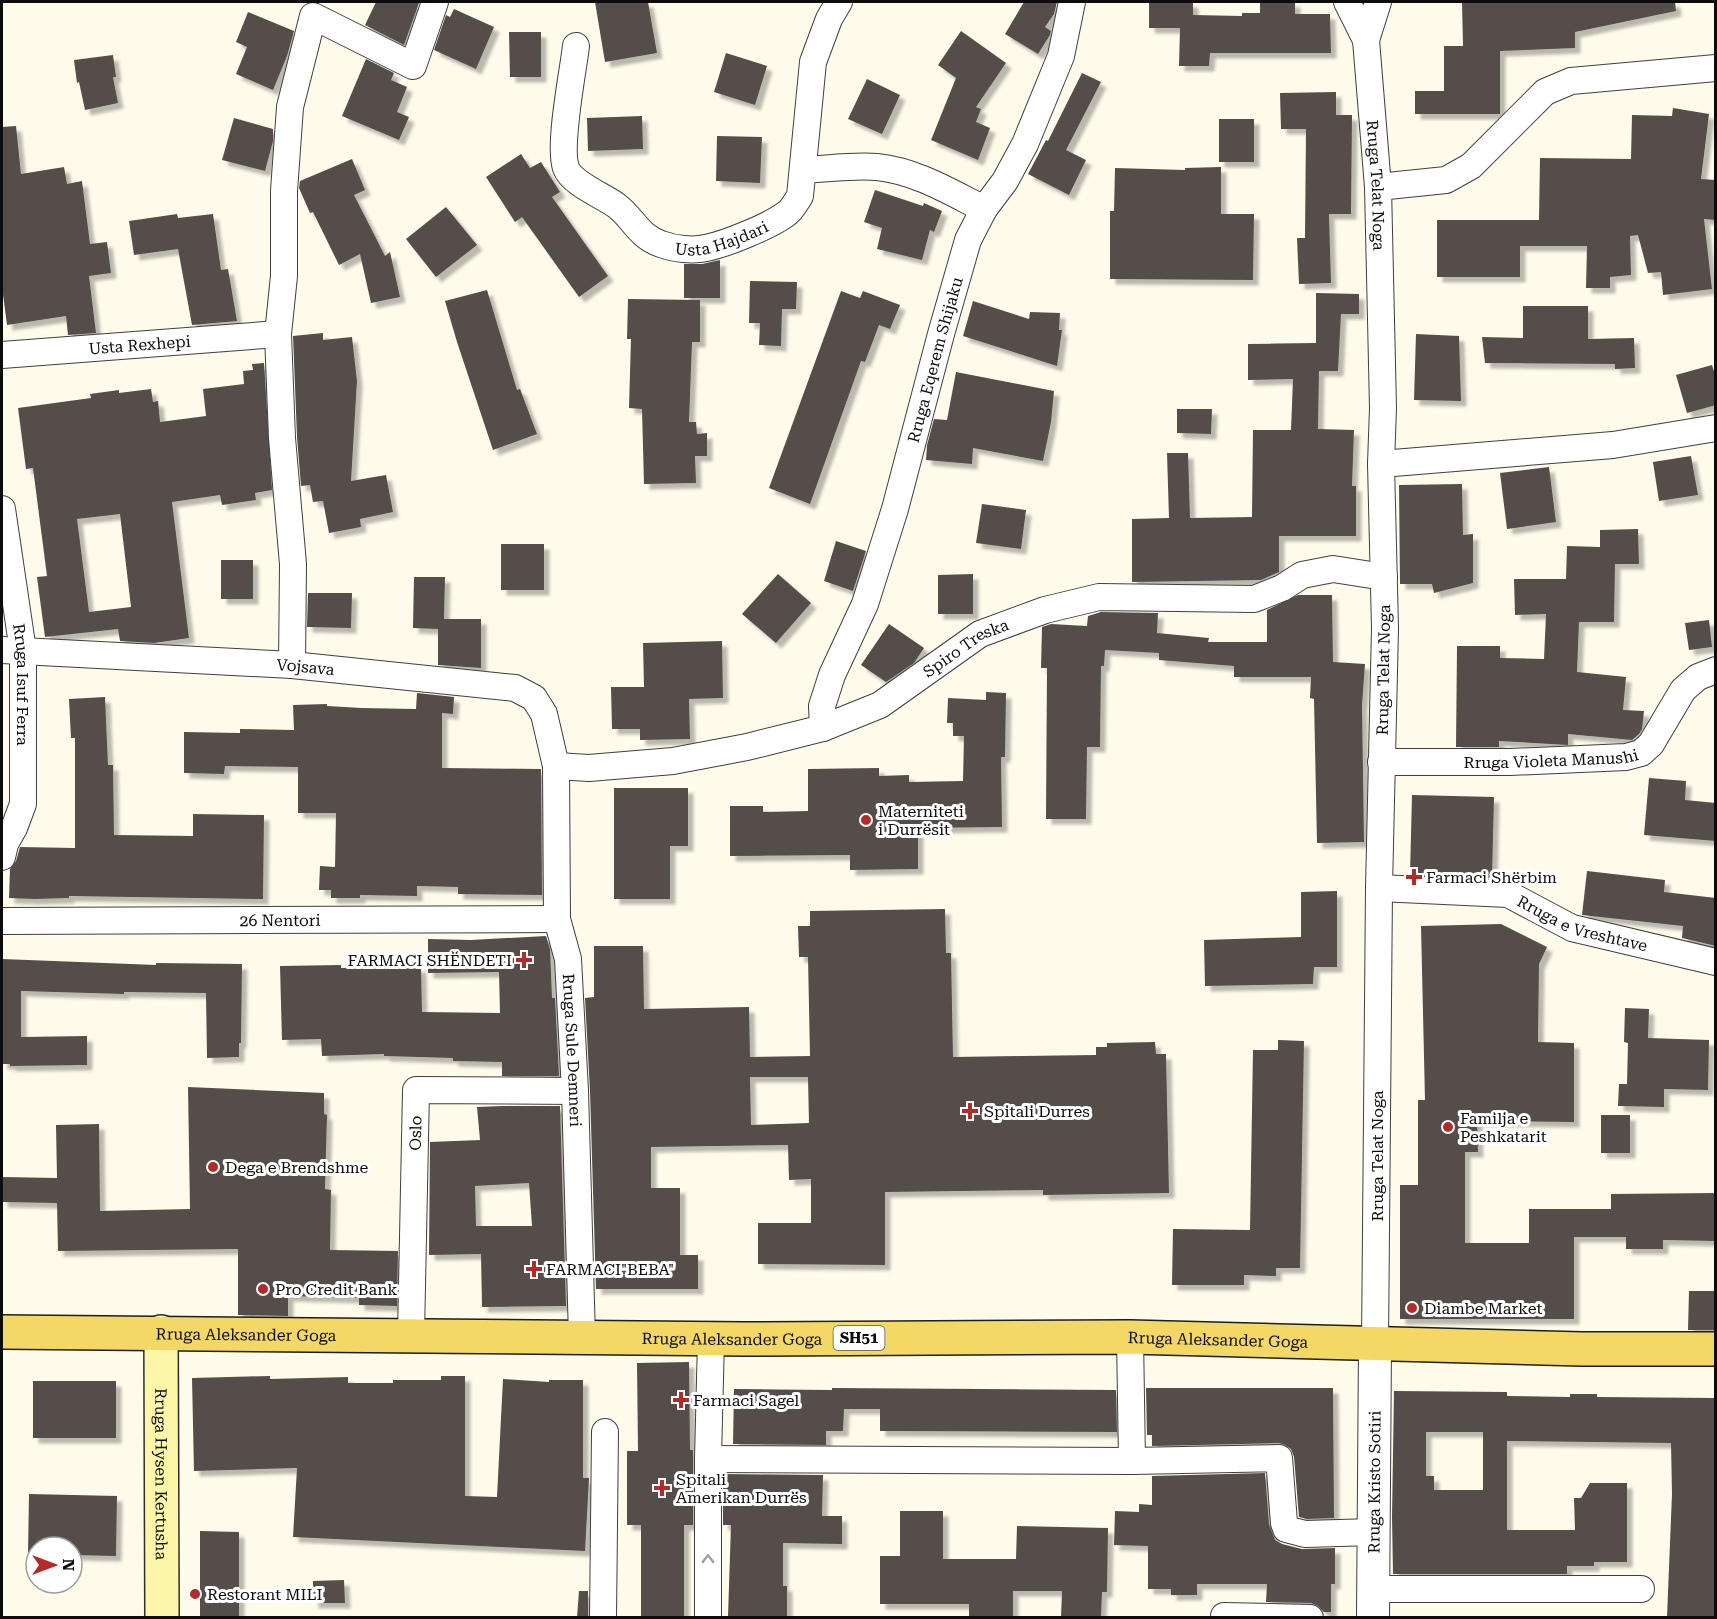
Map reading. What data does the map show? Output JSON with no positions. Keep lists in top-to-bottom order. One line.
{"streets":{"main road":["Rruga Aleksander Goga","SH51","Rruga Hysen Kertusha"],"street":["Rruga Telat Noga","Usta Hajdari","Usta Rexhepi","Rruga Eqerem Shijaku","Spiro Treska","Vojsava","Rruga Isuf Ferra","Rruga Violeta Manushi","26 Nentori","Rruga e Vreshtave","Rruga Sule Demneri","Oslo","Rruga Kristo Sotiri"]},"crossings":[["Rruga Telat Noga","Spiro Treska"],["Rruga Telat Noga","Rruga Violeta Manushi"],["Rruga Telat Noga","Rruga e Vreshtave"],["Rruga Telat Noga","Rruga Aleksander Goga"],["Rruga Telat Noga","Rruga Kristo Sotiri"],["Rruga Eqerem Shijaku","Spiro Treska"],["Spiro Treska","Vojsava"],["Spiro Treska","Rruga Sule Demneri"],["Vojsava","Rruga Isuf Ferra"],["Vojsava","Rruga Sule Demneri"],["26 Nentori","Rruga Sule Demneri"],["Rruga Sule Demneri","Oslo"],["Rruga Sule Demneri","Rruga Aleksander Goga"],["Oslo","Rruga Aleksander Goga"],["Rruga Aleksander Goga","Rruga Hysen Kertusha"],["Rruga Aleksander Goga","Rruga Kristo Sotiri"]],"places":{"other":["Materniteti i Durrësit","Familja e Peshkatarit","Dega e Brendshme","Pro Credit Bank","Diambe Market","Restorant MILI"],"health":["Farmaci Shërbim","FARMACI SHËNDETI","Spitali Durres","FARMACI\"BEBA\"","Farmaci Sagel","Spitali Amerikan Durrës"]},"north":"right"}
